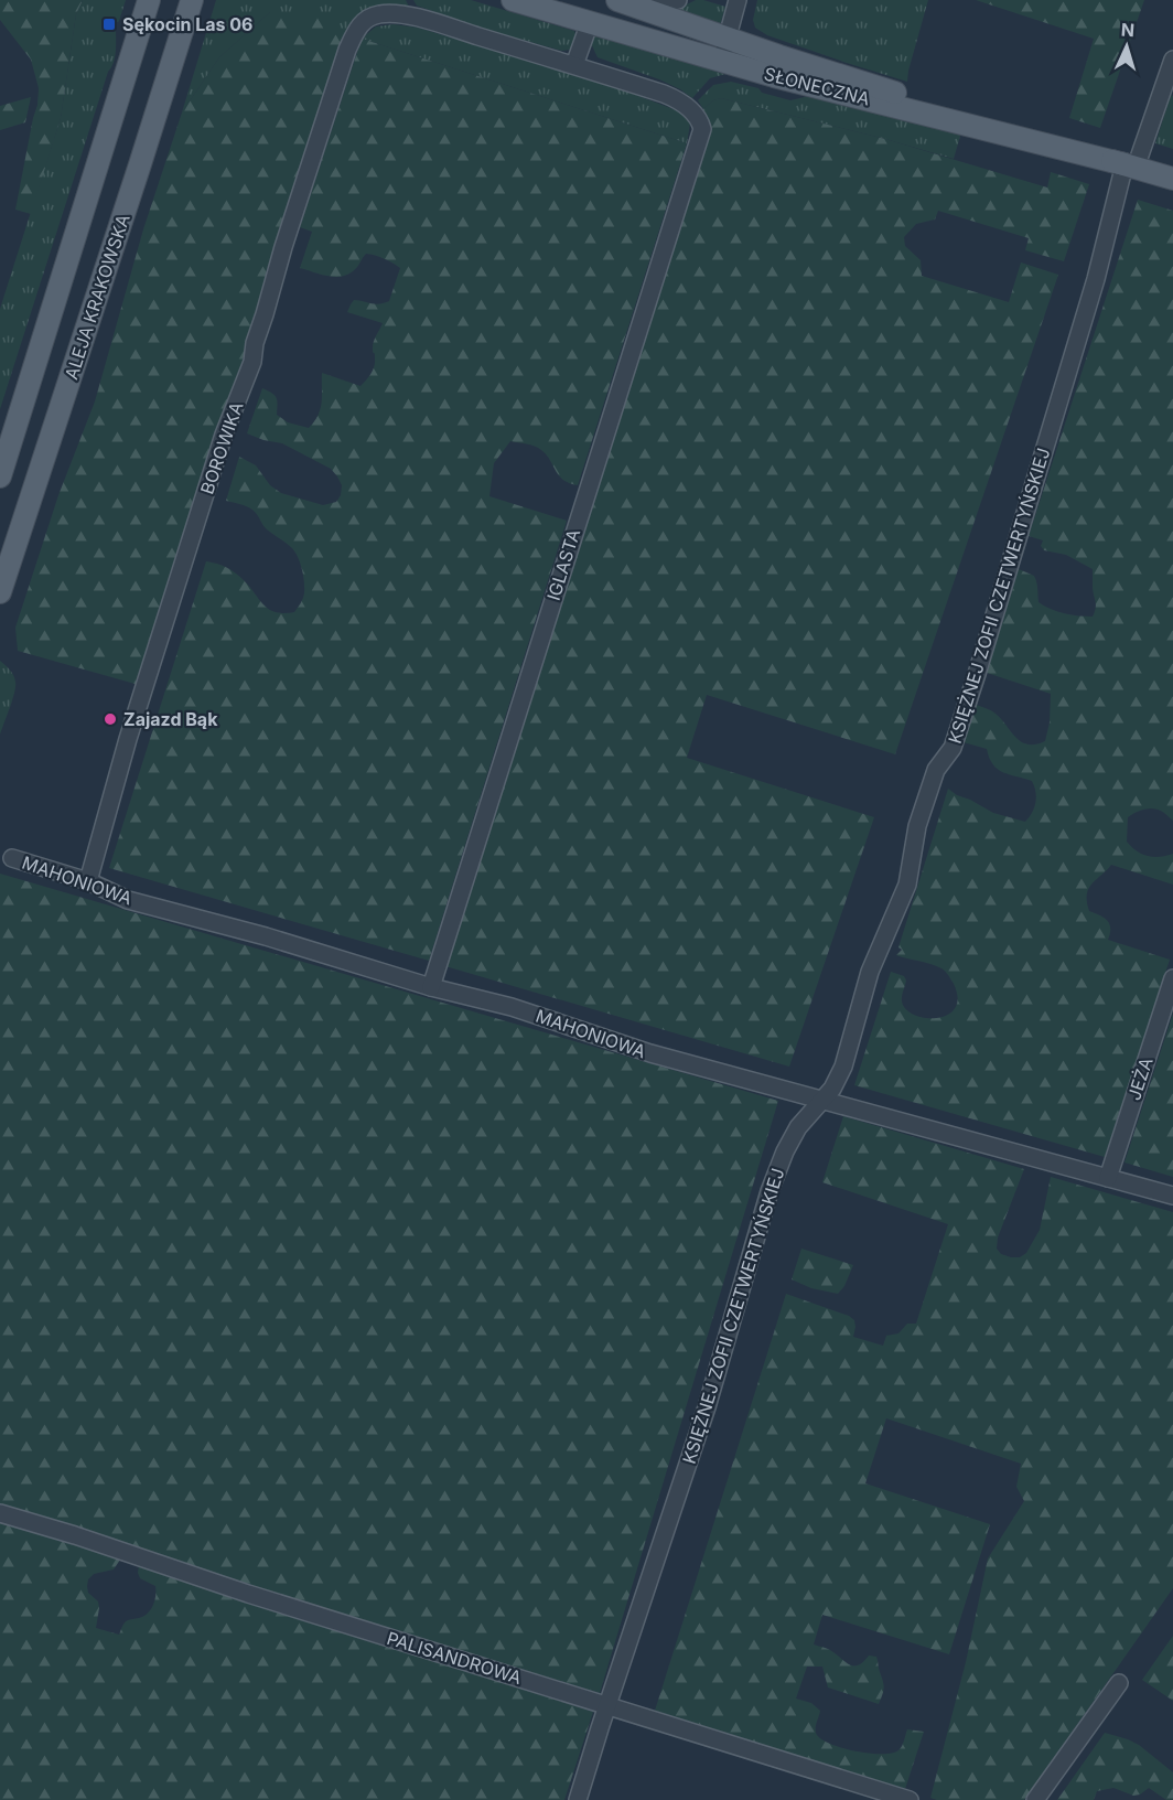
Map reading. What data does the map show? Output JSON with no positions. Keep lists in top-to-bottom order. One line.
{"streets":{"main road":["SŁONECZNA","ALEJA KRAKOWSKA"],"street":["BOROWIKA","IGLASTA","KSIĘŻNEJ ZOFII CZETWERTYŃSKIEJ","MAHONIOWA","JEŻA","PALISANDROWA"]},"crossings":[["SŁONECZNA","KSIĘŻNEJ ZOFII CZETWERTYŃSKIEJ"],["BOROWIKA","IGLASTA"],["BOROWIKA","MAHONIOWA"],["IGLASTA","MAHONIOWA"],["KSIĘŻNEJ ZOFII CZETWERTYŃSKIEJ","MAHONIOWA"],["KSIĘŻNEJ ZOFII CZETWERTYŃSKIEJ","PALISANDROWA"],["MAHONIOWA","JEŻA"]],"places":{"transit":["Sękocin Las 06"],"other":["Zajazd Bąk"]},"north":"top"}
